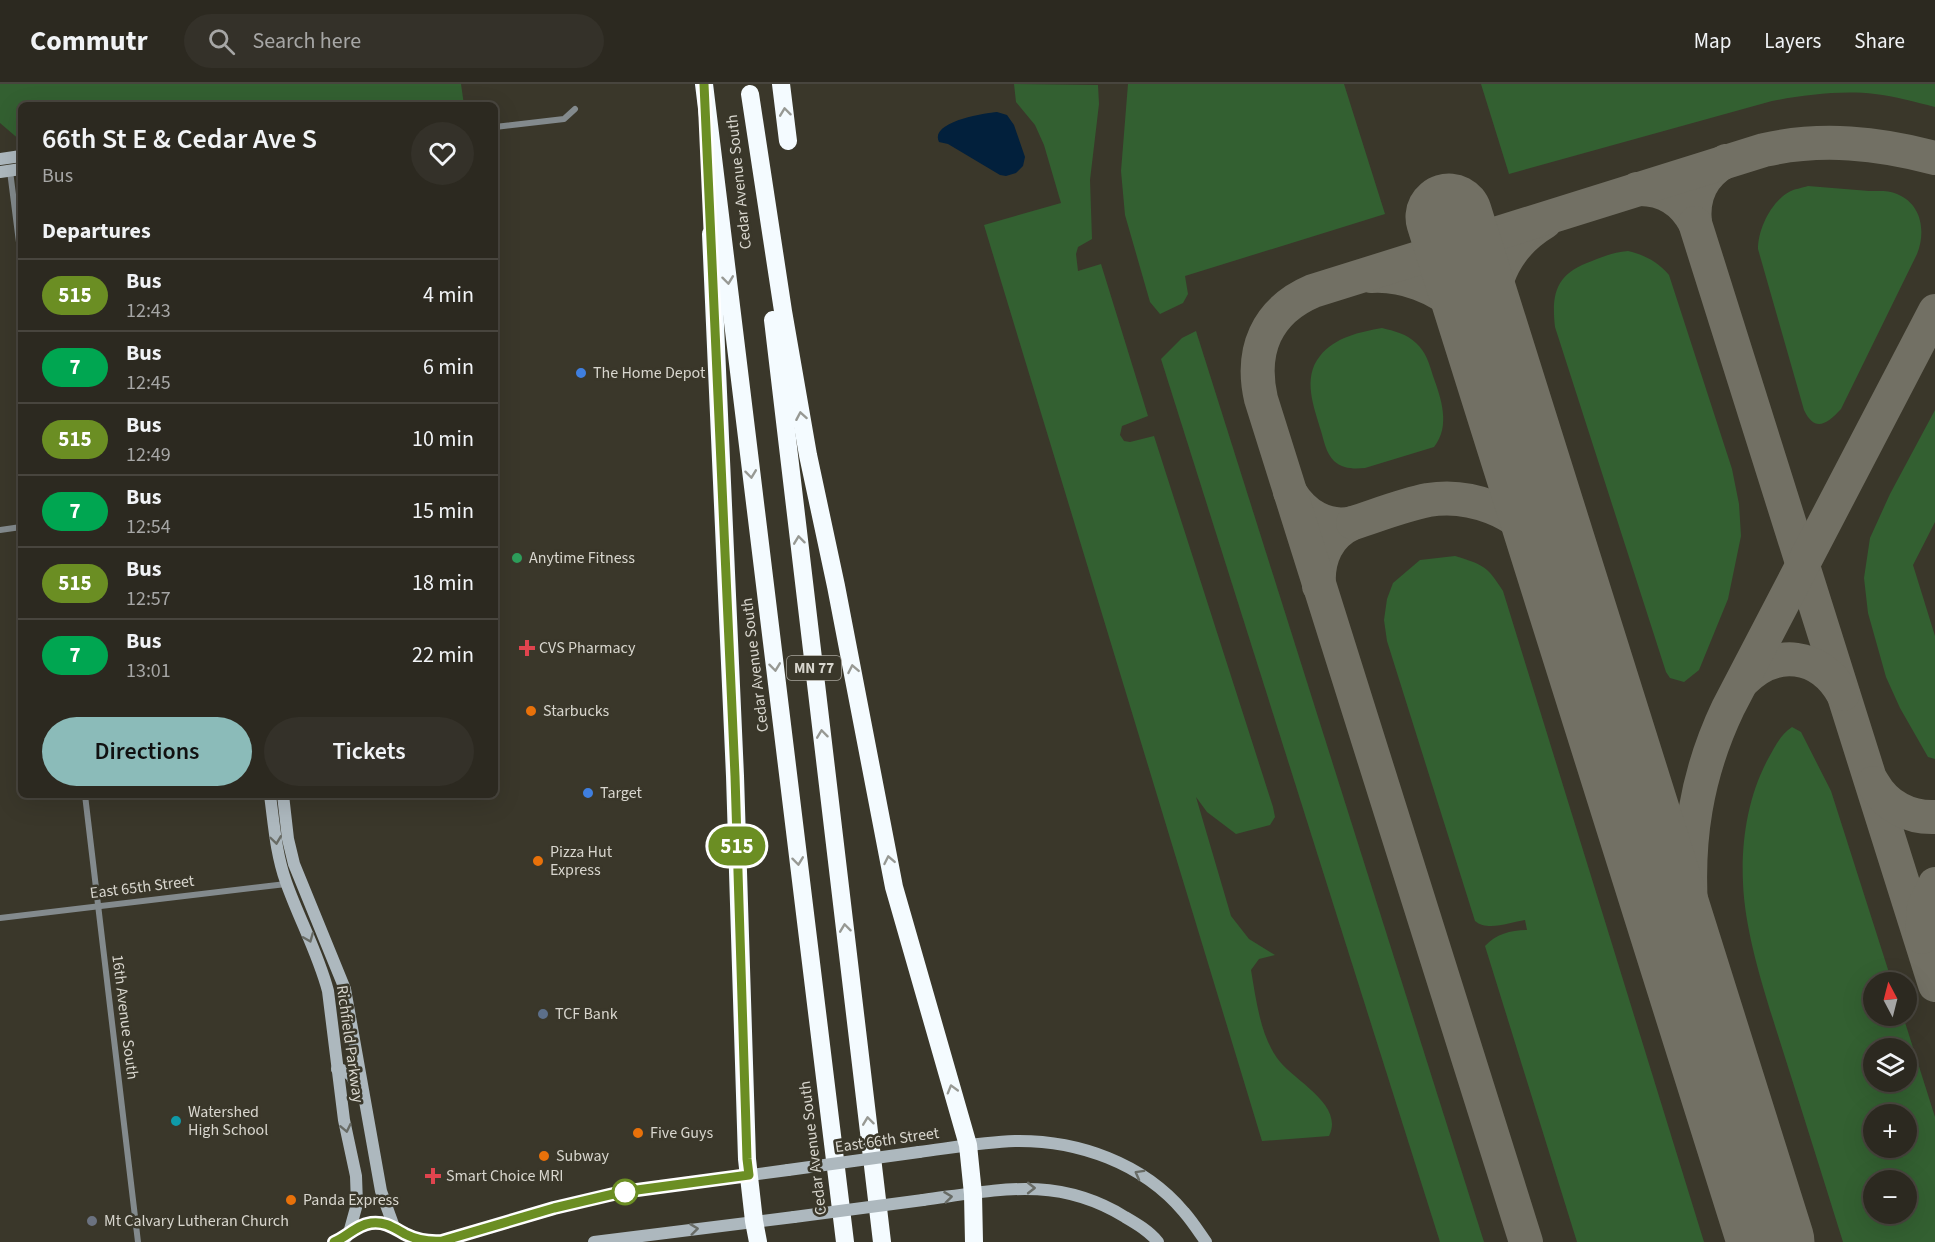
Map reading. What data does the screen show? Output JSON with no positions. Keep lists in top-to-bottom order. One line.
{"streets":{"highway":["Cedar Avenue South","MN 77"],"street":["East 65th Street","16th Avenue South","Richfield Parkway","East 66th Street"]},"crossings":[["East 65th Street","16th Avenue South"],["East 65th Street","Richfield Parkway"],["Richfield Parkway","East 66th Street"]],"places":{"other":["The Home Depot","Anytime Fitness","Starbucks","Target","Pizza Hut Express","TCF Bank","Watershed High School","Five Guys","Subway","Panda Express","Mt Calvary Lutheran Church"],"health":["CVS Pharmacy","Smart Choice MRI"]},"lines":["bus line 515"],"north":"top","page":{"header":"Commutr","search":"Search here","nav":["Map","Layers","Share"],"on_map":"515","heading":[["66th St E & Cedar Ave S","Bus"],"Departures"],"list":[{"mark":"515","name":"Bus","note":"12:43","value":"4 min"},{"mark":"7","name":"Bus","note":"12:45","value":"6 min"},{"mark":"515","name":"Bus","note":"12:49","value":"10 min"},{"mark":"7","name":"Bus","note":"12:54","value":"15 min"},{"mark":"515","name":"Bus","note":"12:57","value":"18 min"},{"mark":"7","name":"Bus","note":"13:01","value":"22 min"}],"buttons":["Directions","Tickets"],"map_buttons":["+","−"]}}
